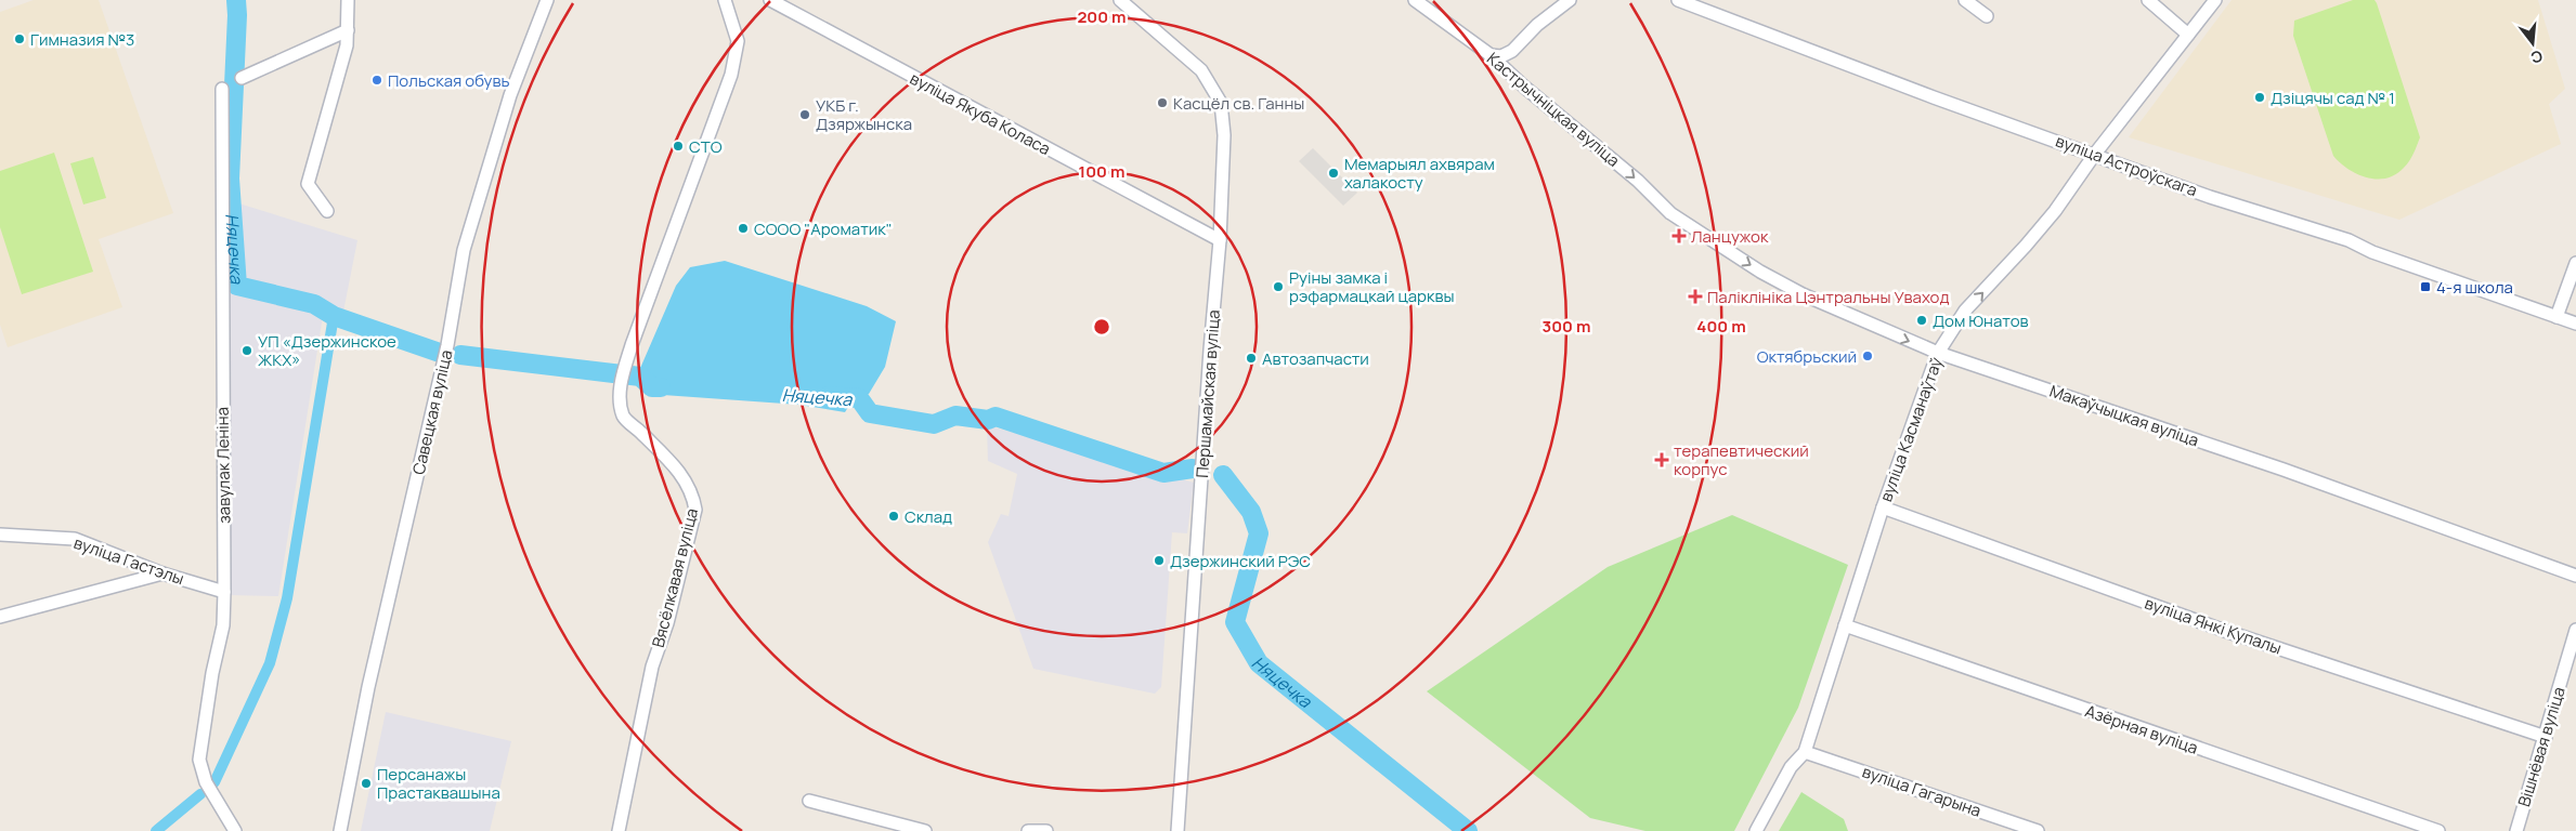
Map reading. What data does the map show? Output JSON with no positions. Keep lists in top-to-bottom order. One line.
{"streets":{"street":["Кастрычніцкая вуліца","вуліца Якуба Коласа","вуліца Астроўскага","Першамайская вуліца","Савецкая вуліца","Макаўчыцкая вуліца","вуліца Касманаўтаў","завулак Леніна","вуліца Гастэлы","Вясёлкавая вуліца","вуліца Янкі Купалы","Азёрная вуліца","Вішнёвая вуліца","вуліца Гагарына"]},"crossings":[["Кастрычніцкая вуліца","Макаўчыцкая вуліца"],["вуліца Якуба Коласа","Першамайская вуліца"],["вуліца Астроўскага","вуліца Касманаўтаў"],["Макаўчыцкая вуліца","вуліца Касманаўтаў"],["вуліца Касманаўтаў","вуліца Янкі Купалы"],["вуліца Касманаўтаў","Азёрная вуліца"],["вуліца Касманаўтаў","вуліца Гагарына"],["завулак Леніна","вуліца Гастэлы"],["вуліца Янкі Купалы","Вішнёвая вуліца"]],"one_way":["Кастрычніцкая вуліца"],"water":["Няцечка"],"places":{"other":["Гимназия №3","Польская обувь","Дзіцячы сад № 1","Касцёл св. Ганны","УКБ г. Дзяржынска","СТО","Мемарыял ахвярам халакосту","СООО \"Ароматик\"","Руіны замка і рэфармацкай царквы","Дом Юнатов","УП «Дзержинское ЖКХ»","Октябрьский","Автозапчасти","Склад","Дзержинский РЭС","Персанажы Прастаквашына"],"health":["Ланцужок","Паліклініка Цэнтральны Уваход","терапевтический корпус"],"transit":["4-я школа"]},"north":"bottom","rings":["200 m","100 m","300 m","400 m"]}
